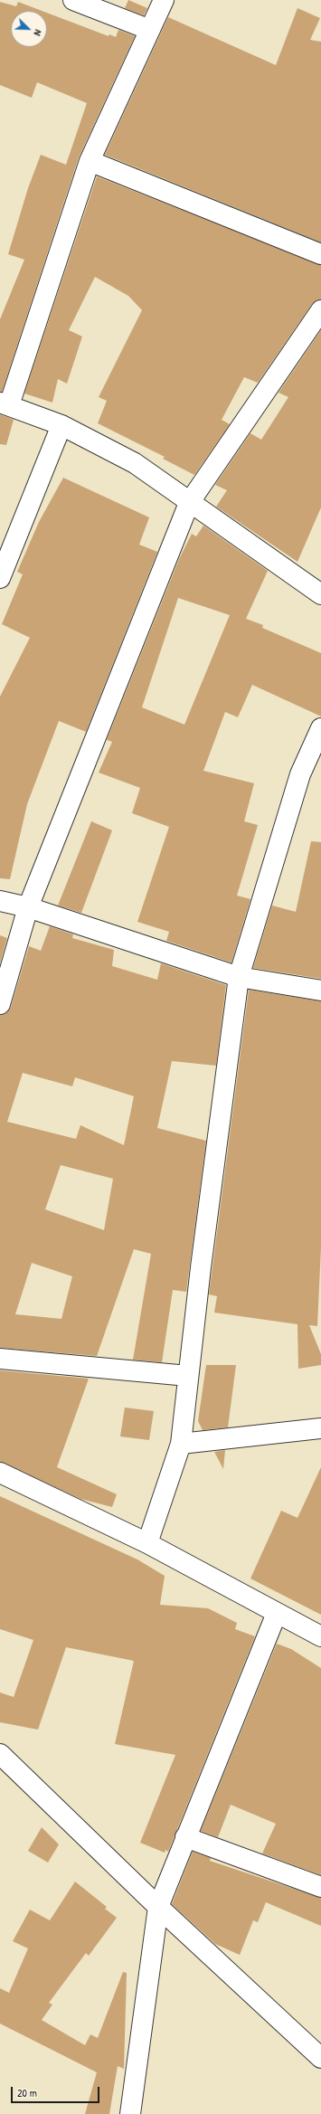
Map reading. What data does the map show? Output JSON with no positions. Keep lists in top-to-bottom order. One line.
{"scale_bar":"20 m","north":"bottom right"}
